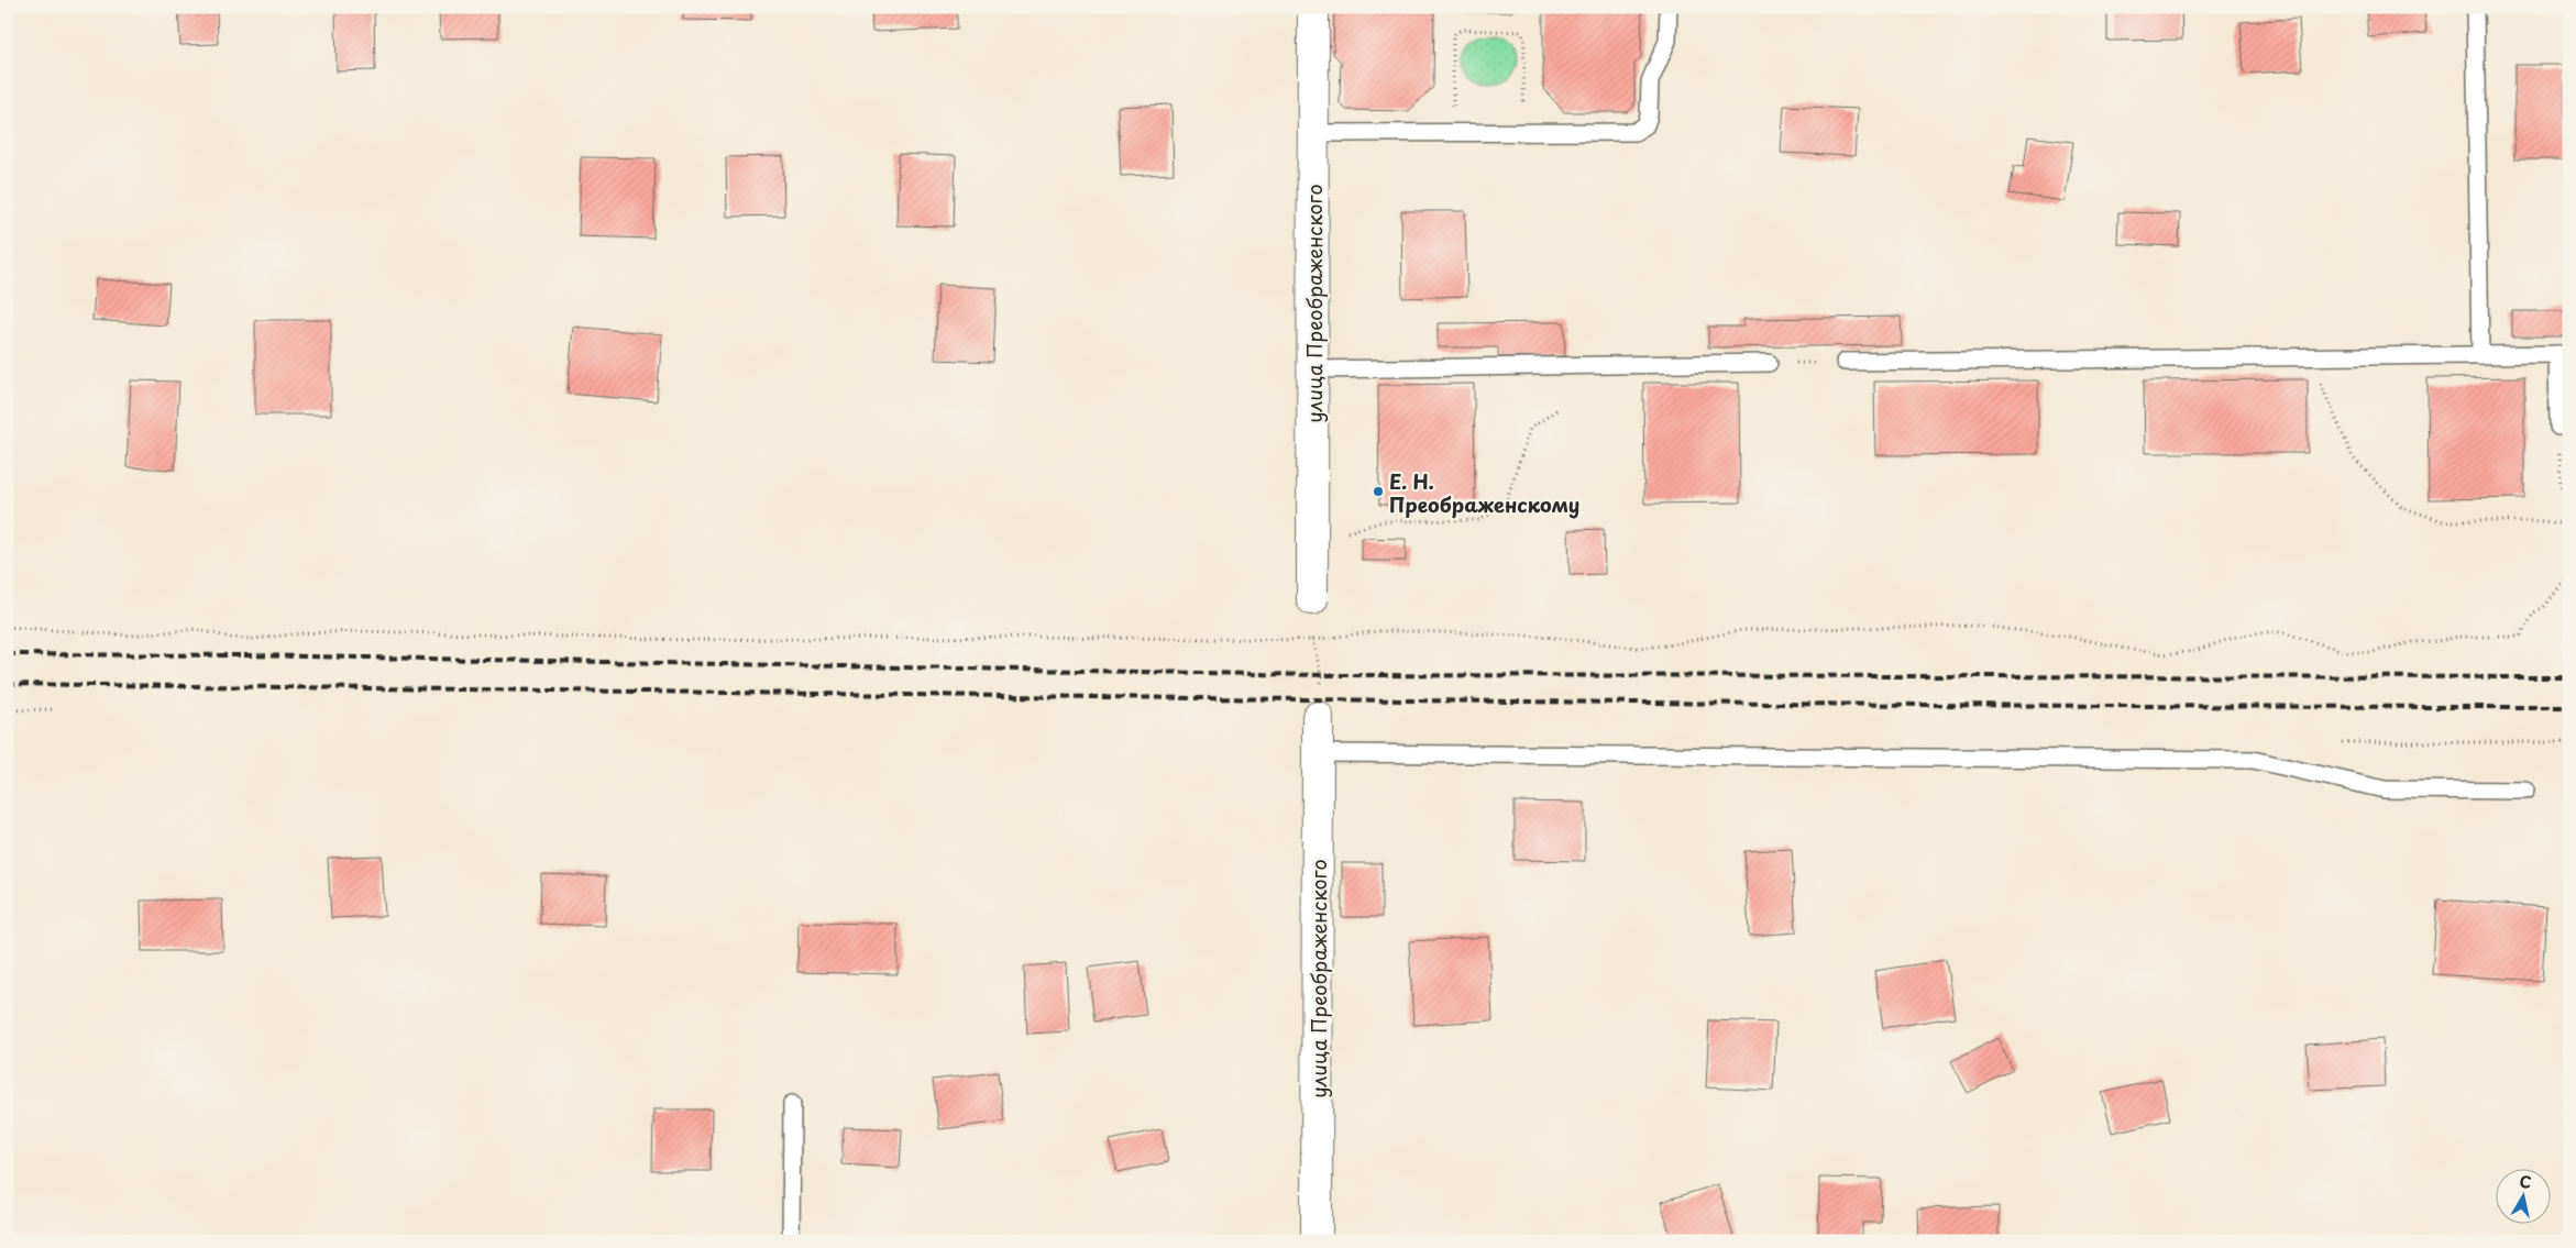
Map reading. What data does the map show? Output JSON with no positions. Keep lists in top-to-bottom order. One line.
{"streets":{"street":["улица Преображенского"]},"places":["Е. Н. Преображенскому"],"north":"top"}
